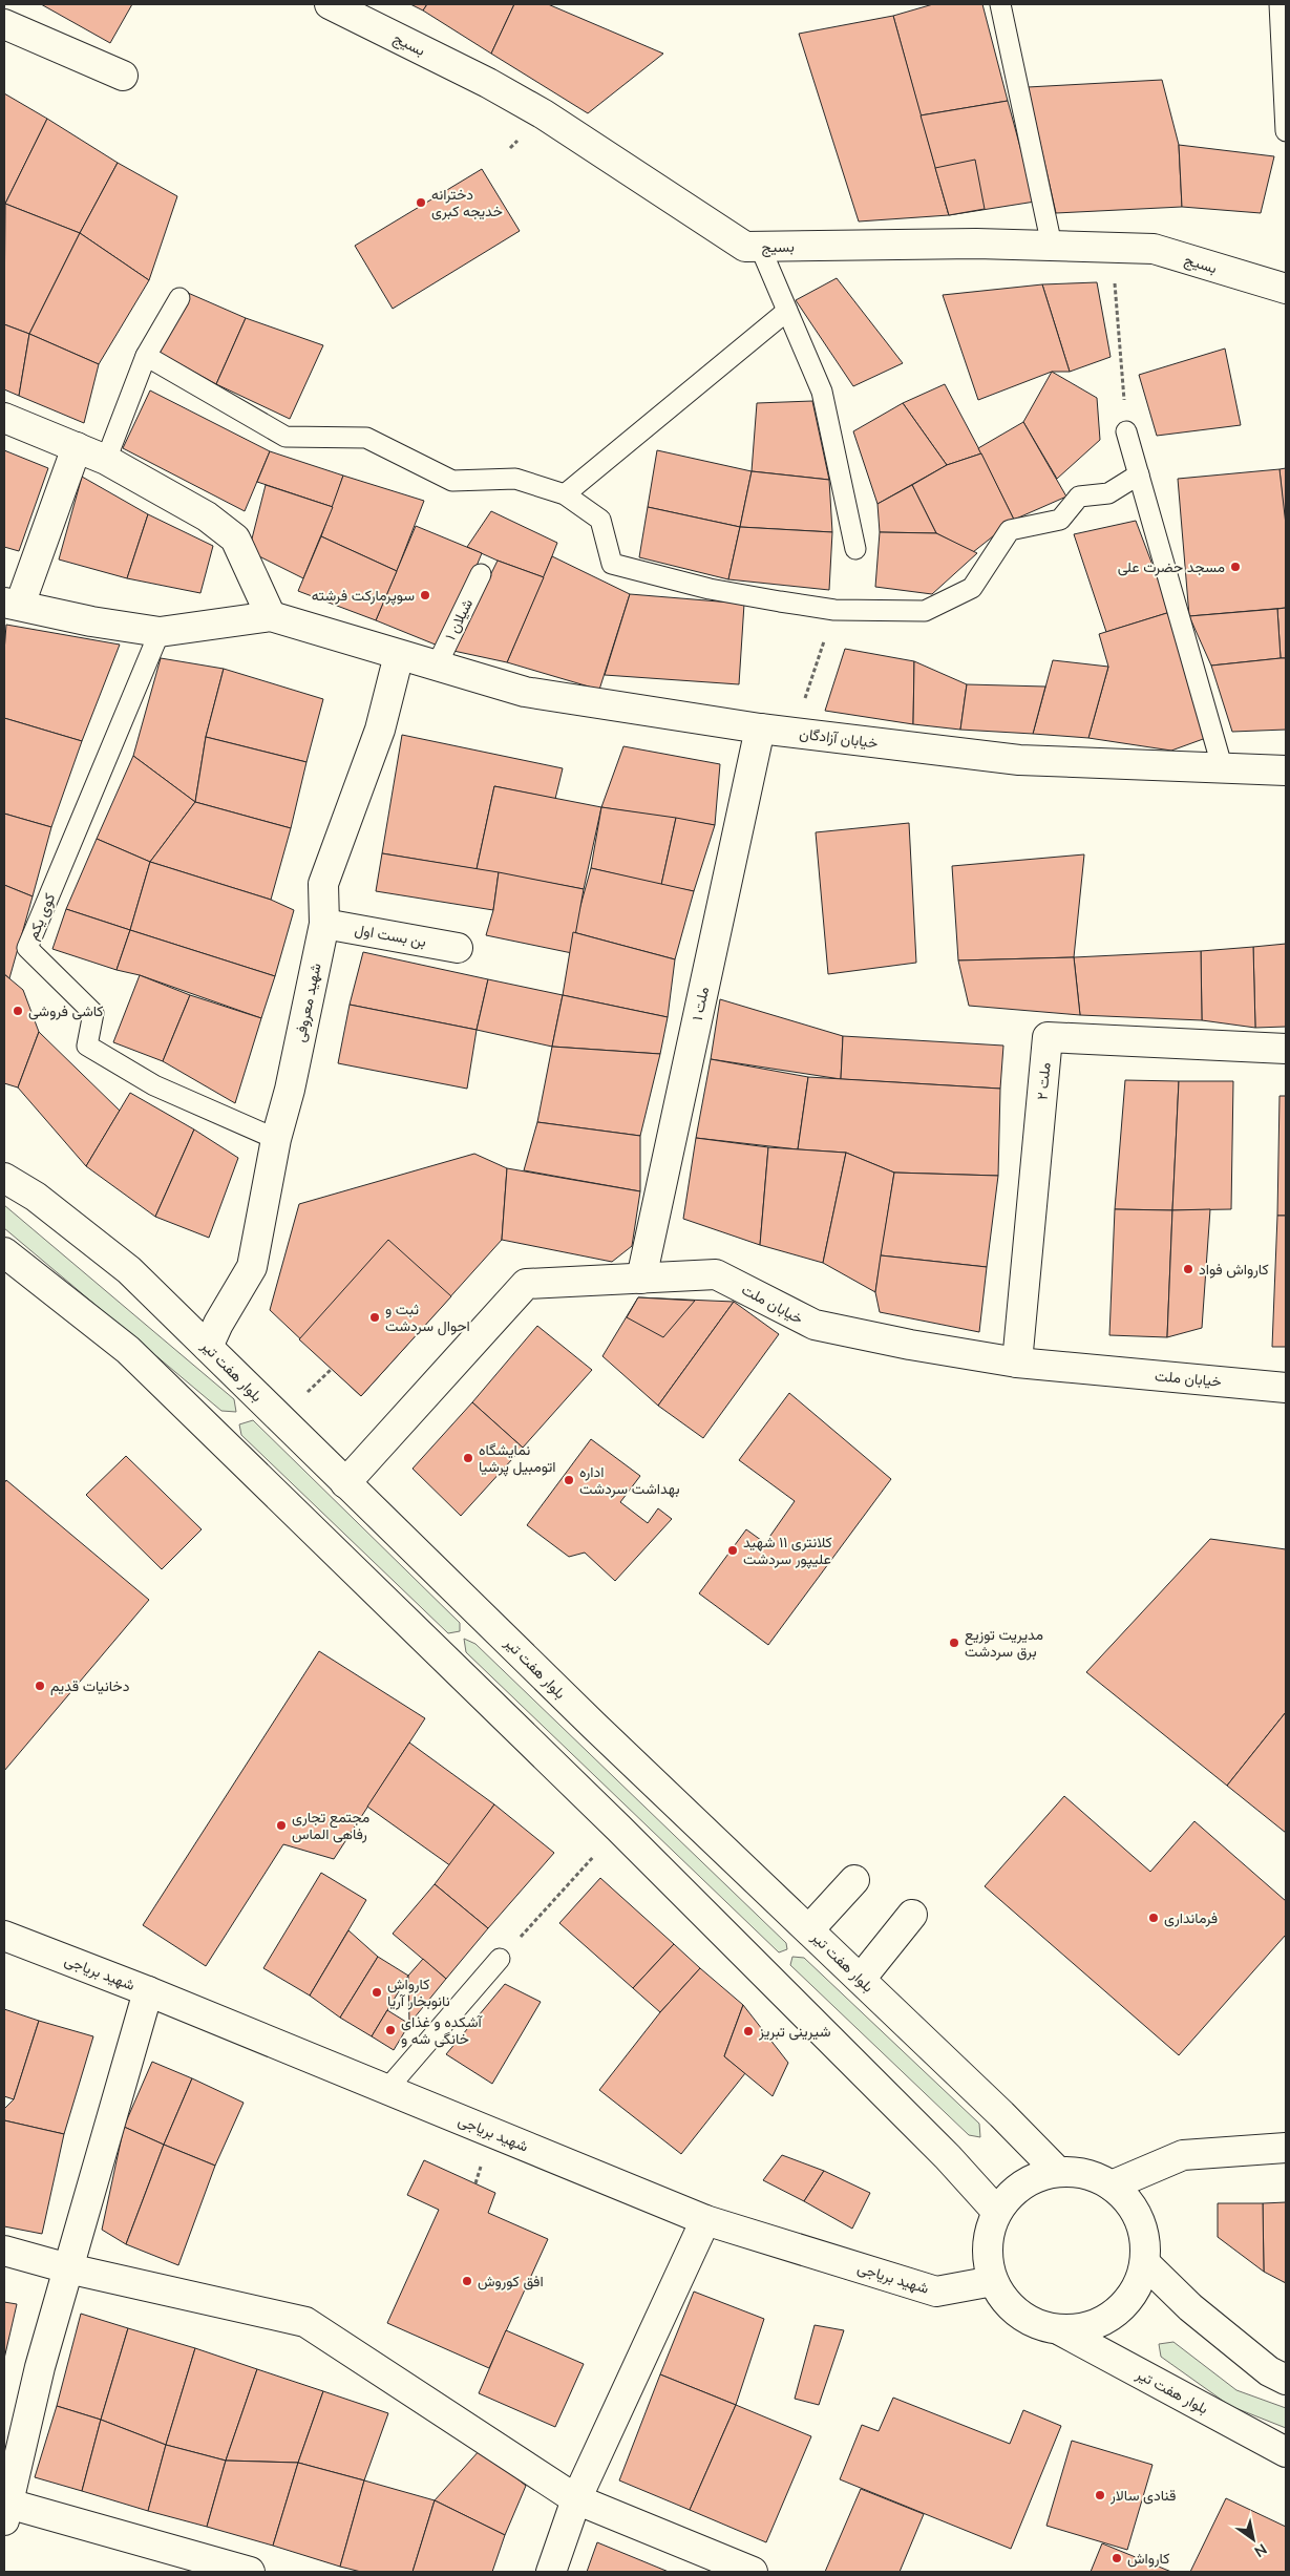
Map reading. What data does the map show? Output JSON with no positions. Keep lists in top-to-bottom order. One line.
{"streets":{"street":["بسیج","خیابان آزادگان","بن بست اول","شهید معروفی","ملت ۱","ملت ۲","خیابان ملت","بلوار هفت تیر","شهید بریاجی"],"lane":["شیلان ۱","کوی یکم"]},"crossings":[["شیلان ۱","خیابان آزادگان"],["خیابان آزادگان","شهید معروفی"],["خیابان آزادگان","ملت ۱"],["کوی یکم","شهید معروفی"],["بن بست اول","شهید معروفی"],["شهید معروفی","بلوار هفت تیر"],["ملت ۱","خیابان ملت"],["ملت ۲","خیابان ملت"],["خیابان ملت","بلوار هفت تیر"],["بلوار هفت تیر","شهید بریاجی"]],"places":["دخترانه خدیجه کبری","مسجد حضرت علی","سوپرمارکت فرشته","کاشی فروشی","کارواش فواد","ثبت و احوال سردشت","نمایشگاه اتومبیل پرشیا","اداره بهداشت سردشت","کلانتری ۱۱ شهید علیپور سردشت","مدیریت توزیع برق سردشت","دخانیات قدیم","مجتمع تجاری رفاهی الماس","فرمانداری","کارواش نانوبخار آریا","آشکده و غذای خانگی شه و","شیرینی تبریز","افق کوروش","قنادی سالار","کارواش"],"north":"bottom right"}
